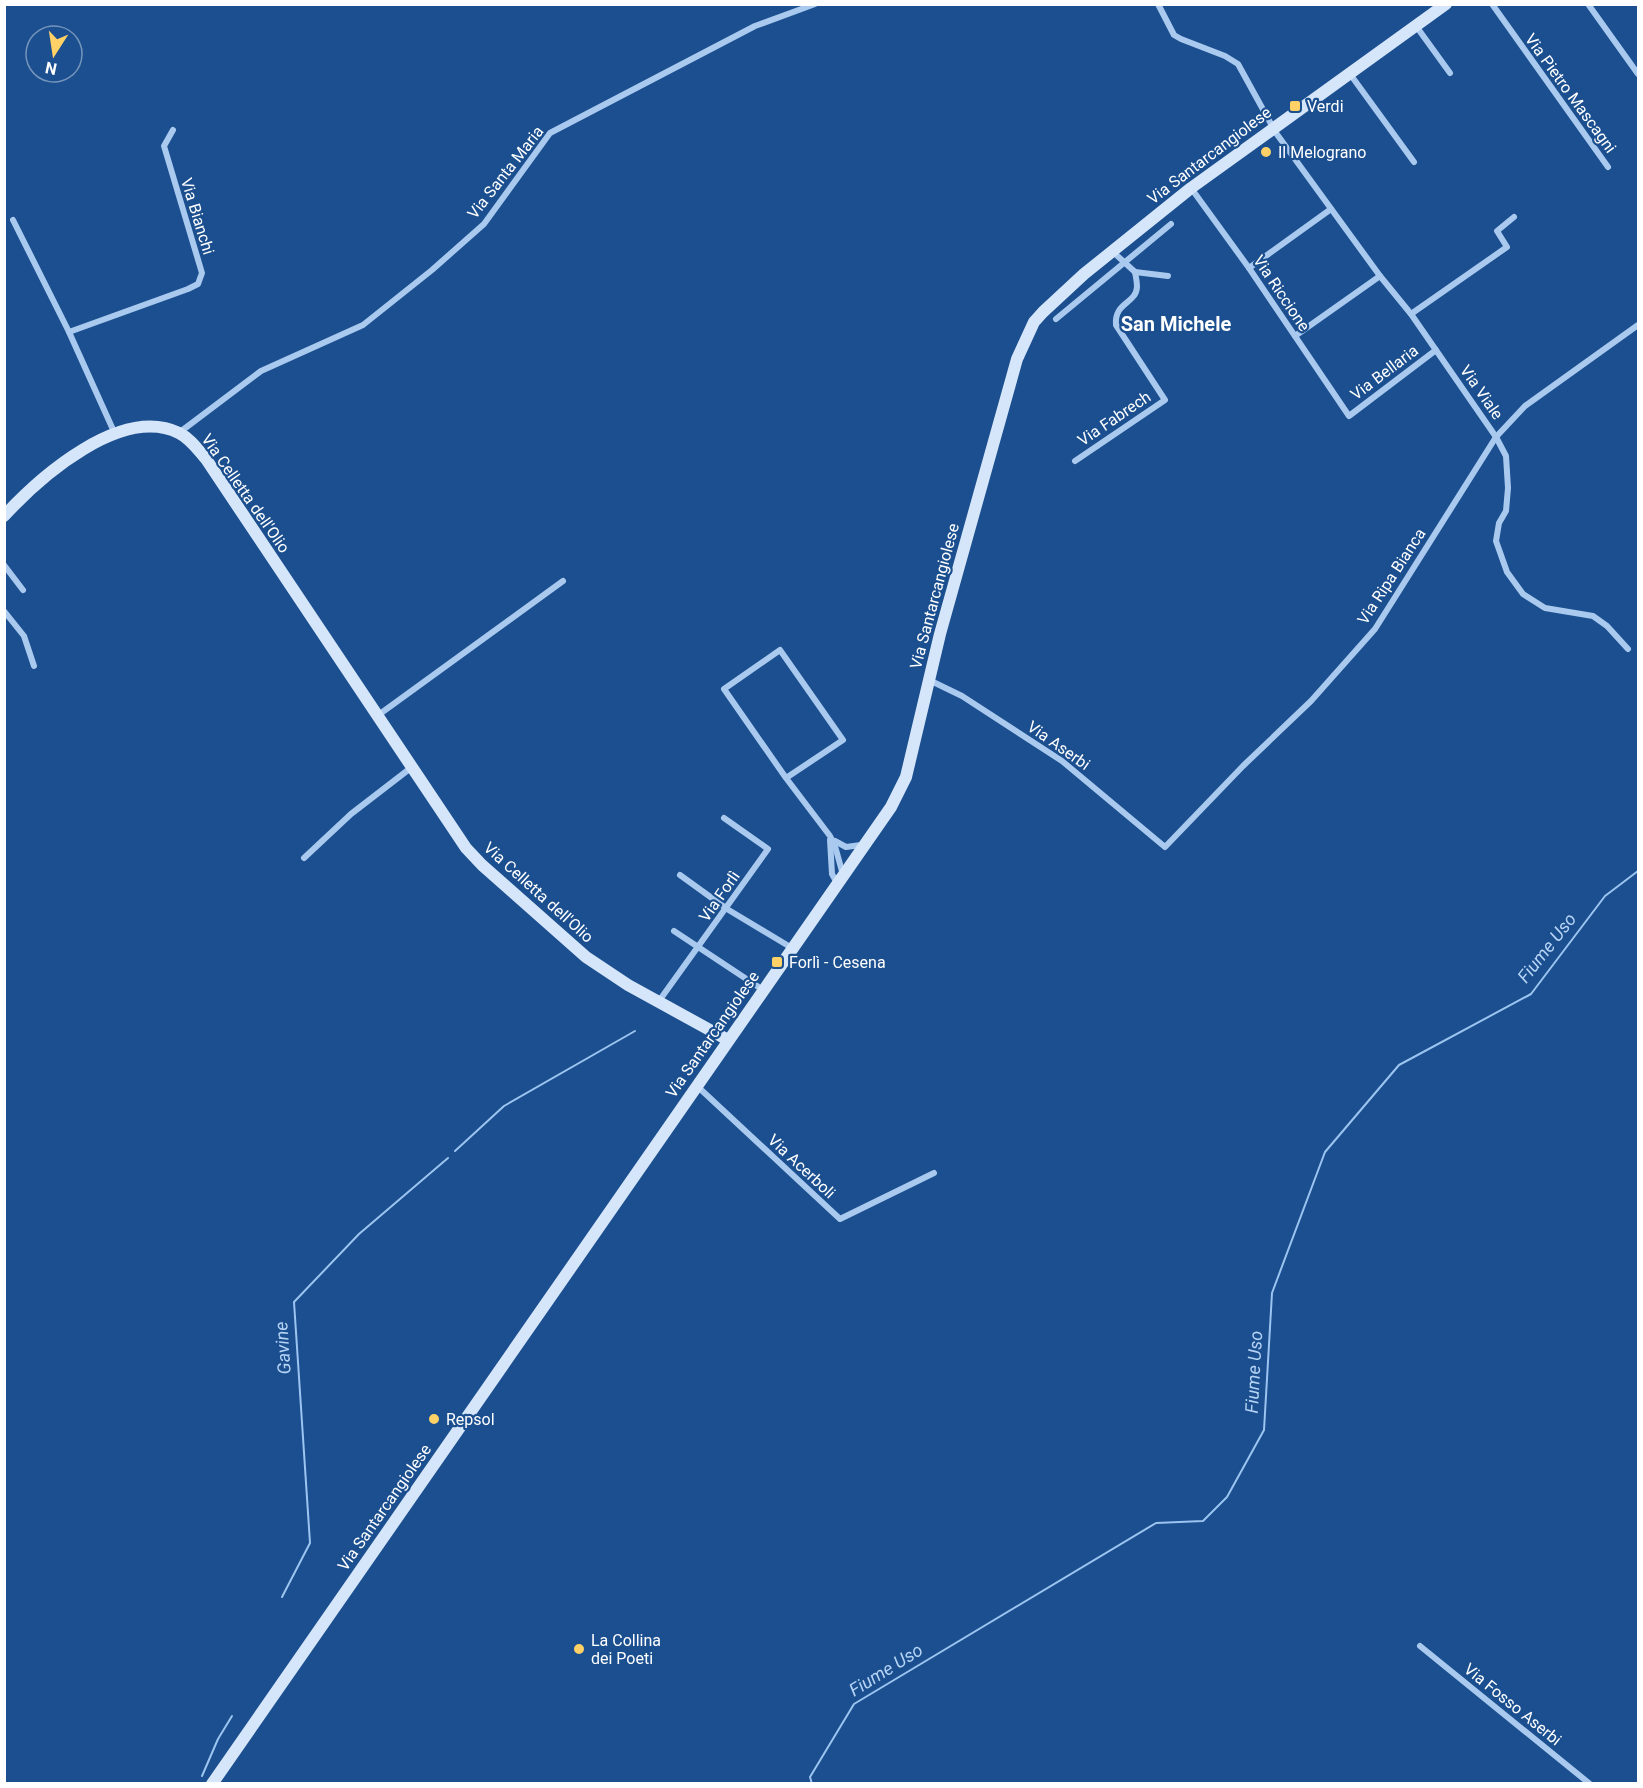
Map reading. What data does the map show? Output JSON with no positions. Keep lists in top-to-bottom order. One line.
{"streets":{"main road":["Via Santarcangiolese","Via Celletta dell'Olio"],"street":["Via Pietro Mascagni","Via Santa Maria","Via Bianchi","Via Riccione","Via Bellaria","Via Viale","Via Fabrech","Via Ripa Bianca","Via Aserbi","Via Forlì","Via Acerboli","Via Fosso Aserbi"]},"crossings":[["Via Santarcangiolese","Via Riccione"],["Via Santarcangiolese","Via Viale"],["Via Santarcangiolese","Via Celletta dell'Olio"],["Via Santarcangiolese","Via Aserbi"],["Via Santarcangiolese","Via Acerboli"],["Via Santa Maria","Via Celletta dell'Olio"],["Via Riccione","Via Bellaria"],["Via Bellaria","Via Viale"],["Via Viale","Via Ripa Bianca"],["Via Celletta dell'Olio","Via Forlì"],["Via Ripa Bianca","Via Aserbi"]],"districts":["San Michele"],"water":["Fiume Uso","Gavine"],"places":{"transit":["Verdi","Forlì - Cesena"],"other":["Il Melograno","Repsol","La Collina dei Poeti"]},"north":"bottom"}
